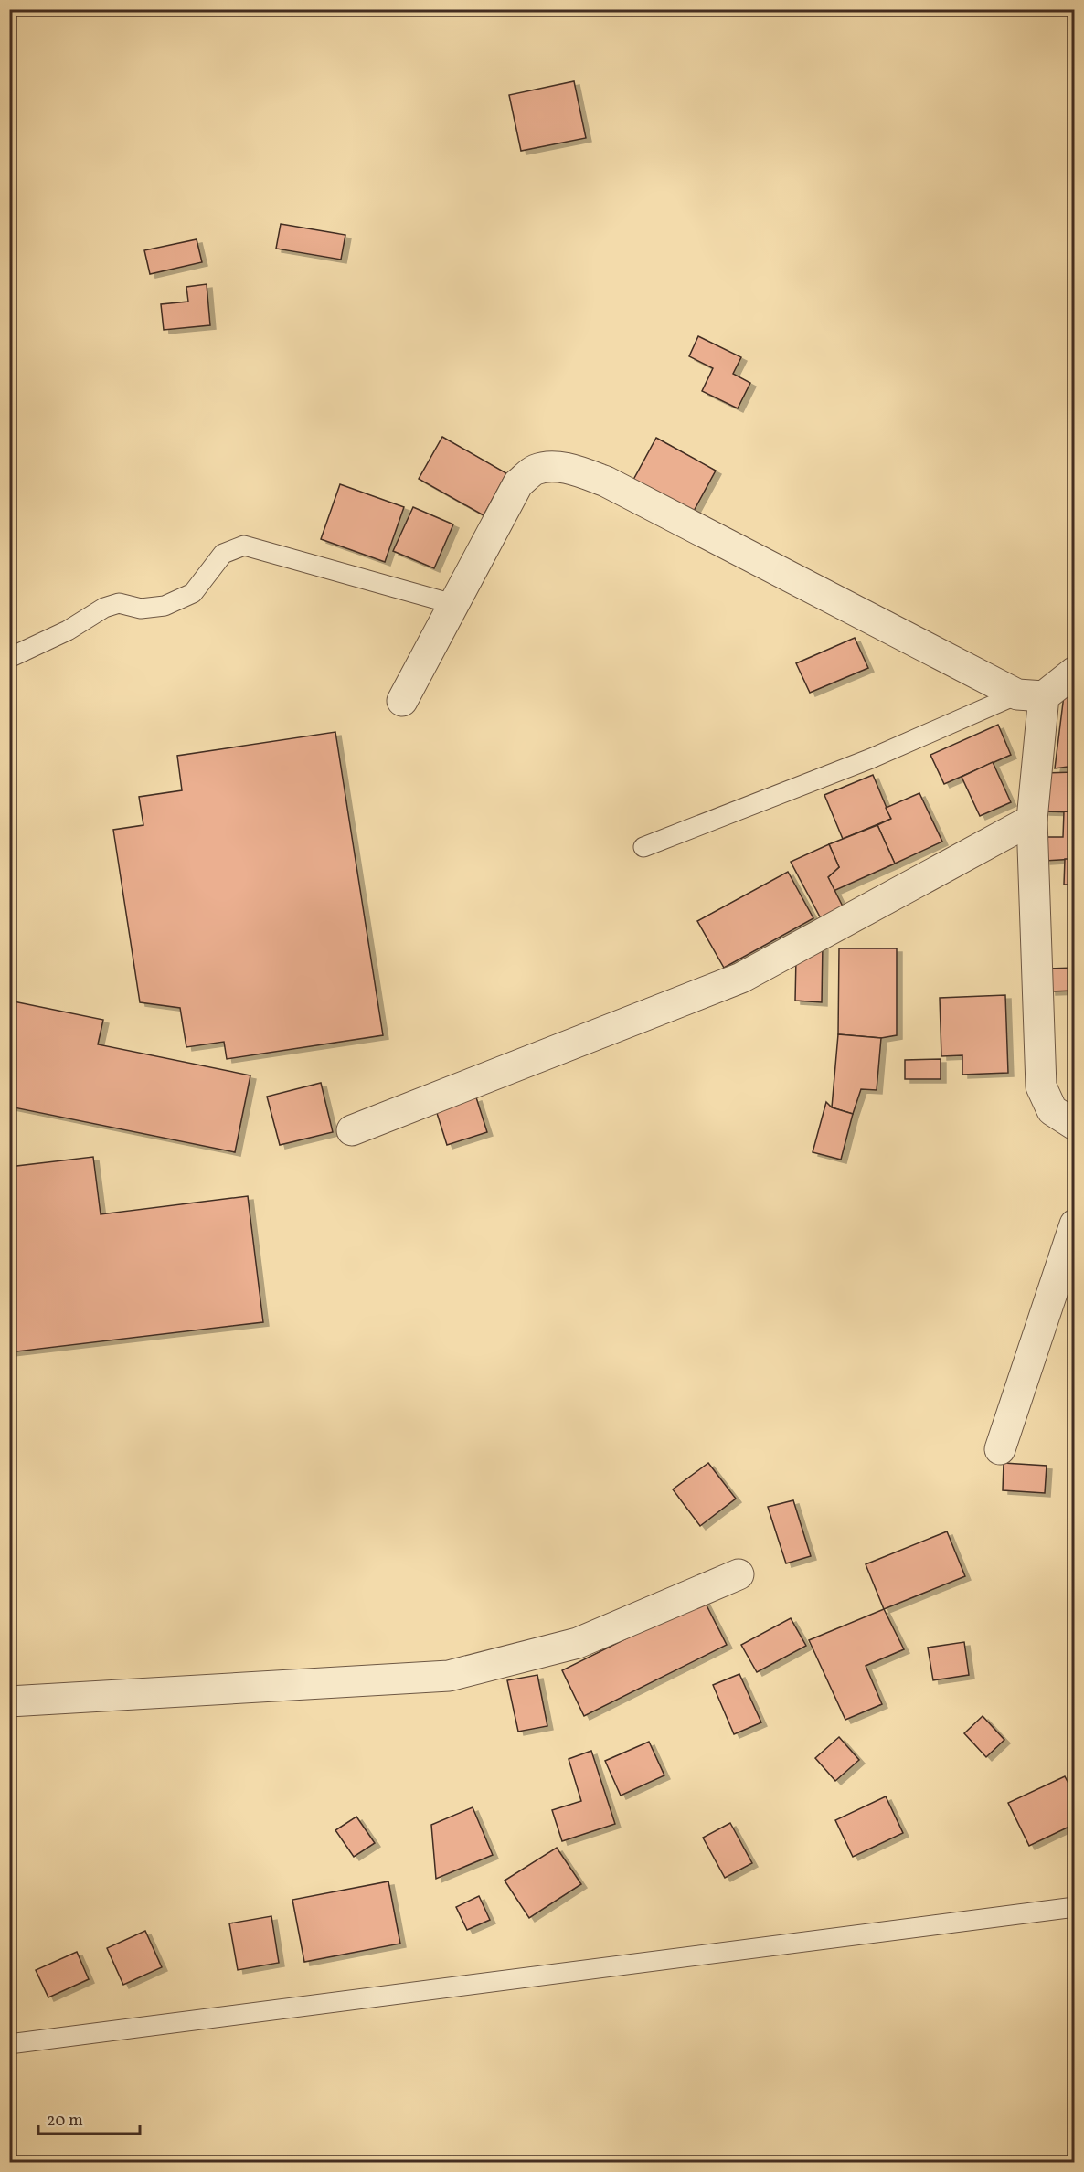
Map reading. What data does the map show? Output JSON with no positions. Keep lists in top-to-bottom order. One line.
{"scale_bar":"20 m"}
